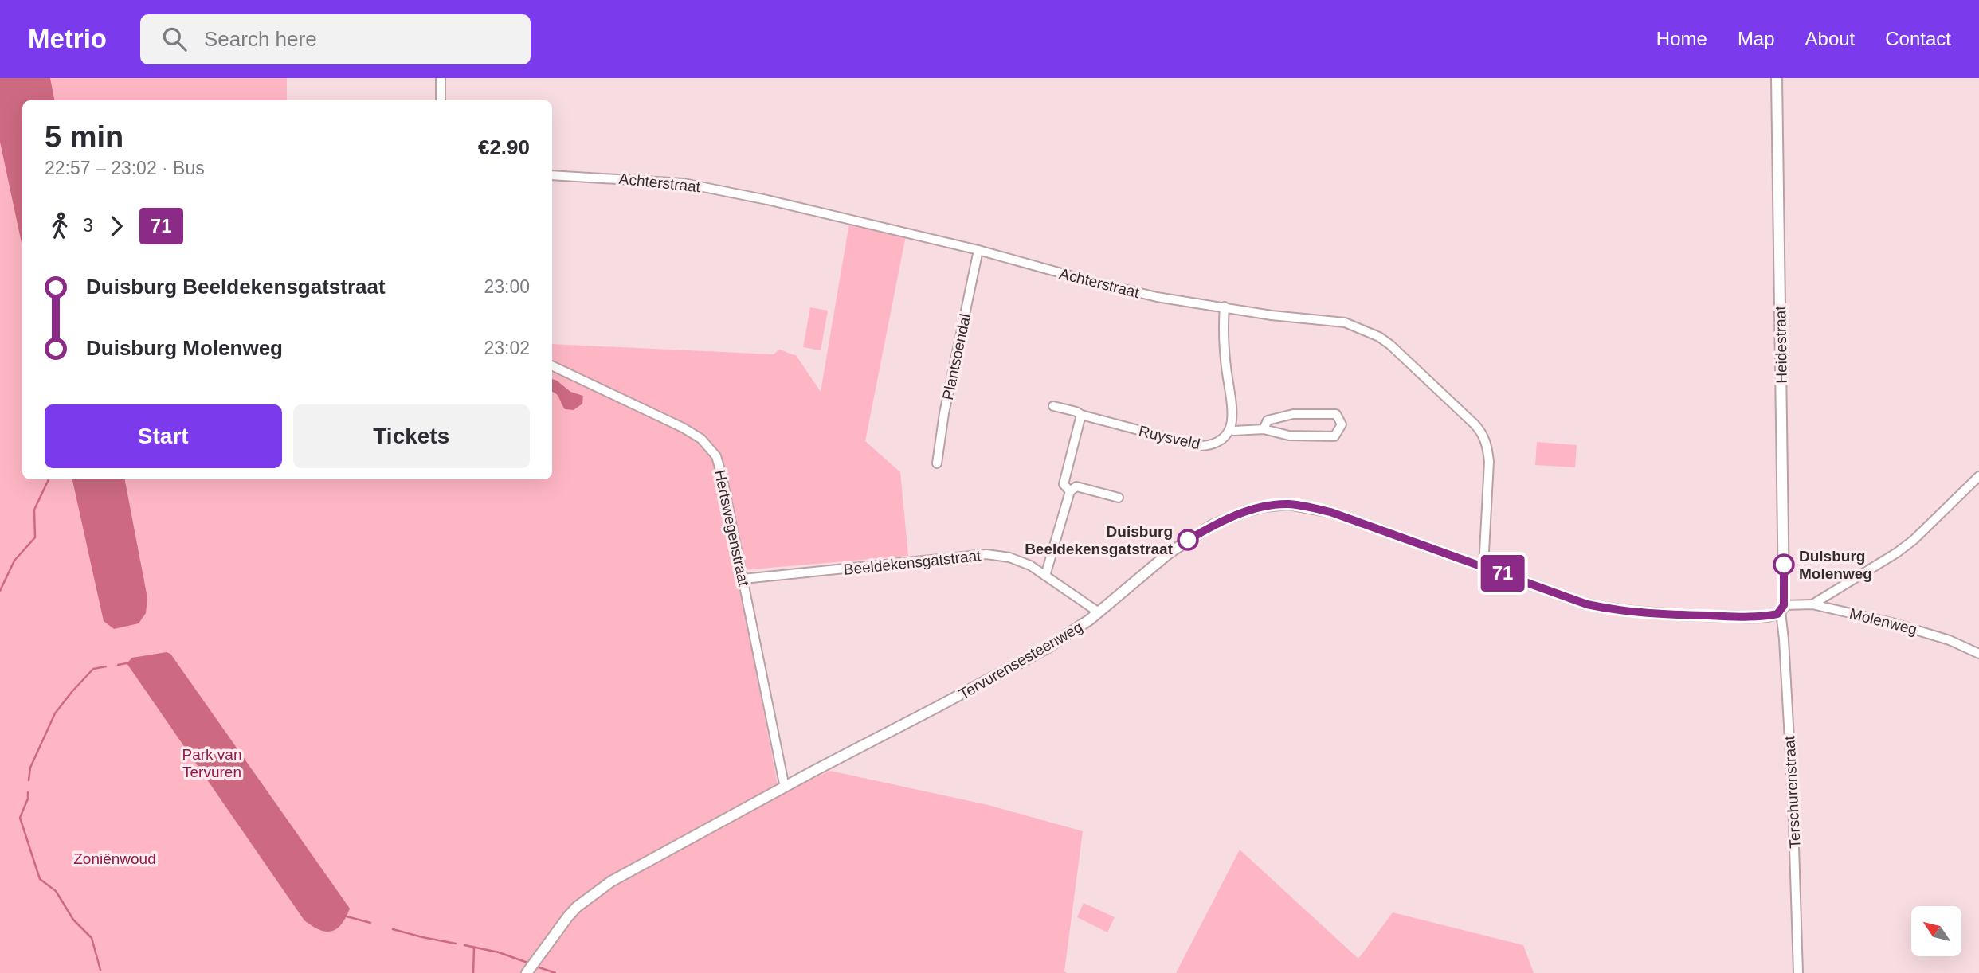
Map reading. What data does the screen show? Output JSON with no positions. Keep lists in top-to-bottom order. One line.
{"streets":{"street":["Achterstraat","Heidestraat","Plantsoendal","Ruysveld","Hertswegenstraat","Beeldekensgatstraat","Molenweg","Tervurensesteenweg","Terschurenstraat"]},"crossings":[["Achterstraat","Plantsoendal"],["Achterstraat","Tervurensesteenweg"],["Heidestraat","Molenweg"],["Heidestraat","Tervurensesteenweg"],["Heidestraat","Terschurenstraat"],["Hertswegenstraat","Beeldekensgatstraat"],["Hertswegenstraat","Tervurensesteenweg"],["Beeldekensgatstraat","Tervurensesteenweg"],["Molenweg","Tervurensesteenweg"],["Molenweg","Terschurenstraat"],["Tervurensesteenweg","Terschurenstraat"]],"parks":["Park van Tervuren","Zoniënwoud"],"places":["Duisburg Beeldekensgatstraat","Duisburg Molenweg"],"lines":["bus line 71"],"north":"top left","page":{"header":"Metrio","search":"Search here","nav":["Home","Map","About","Contact"],"on_map":"71","heading":["5 min","22:57 – 23:02 · Bus","€2.90"],"legs":["3","71"],"list":[{"name":"Duisburg Beeldekensgatstraat","value":"23:00"},{"name":"Duisburg Molenweg","value":"23:02"}],"buttons":["Start","Tickets"]}}
